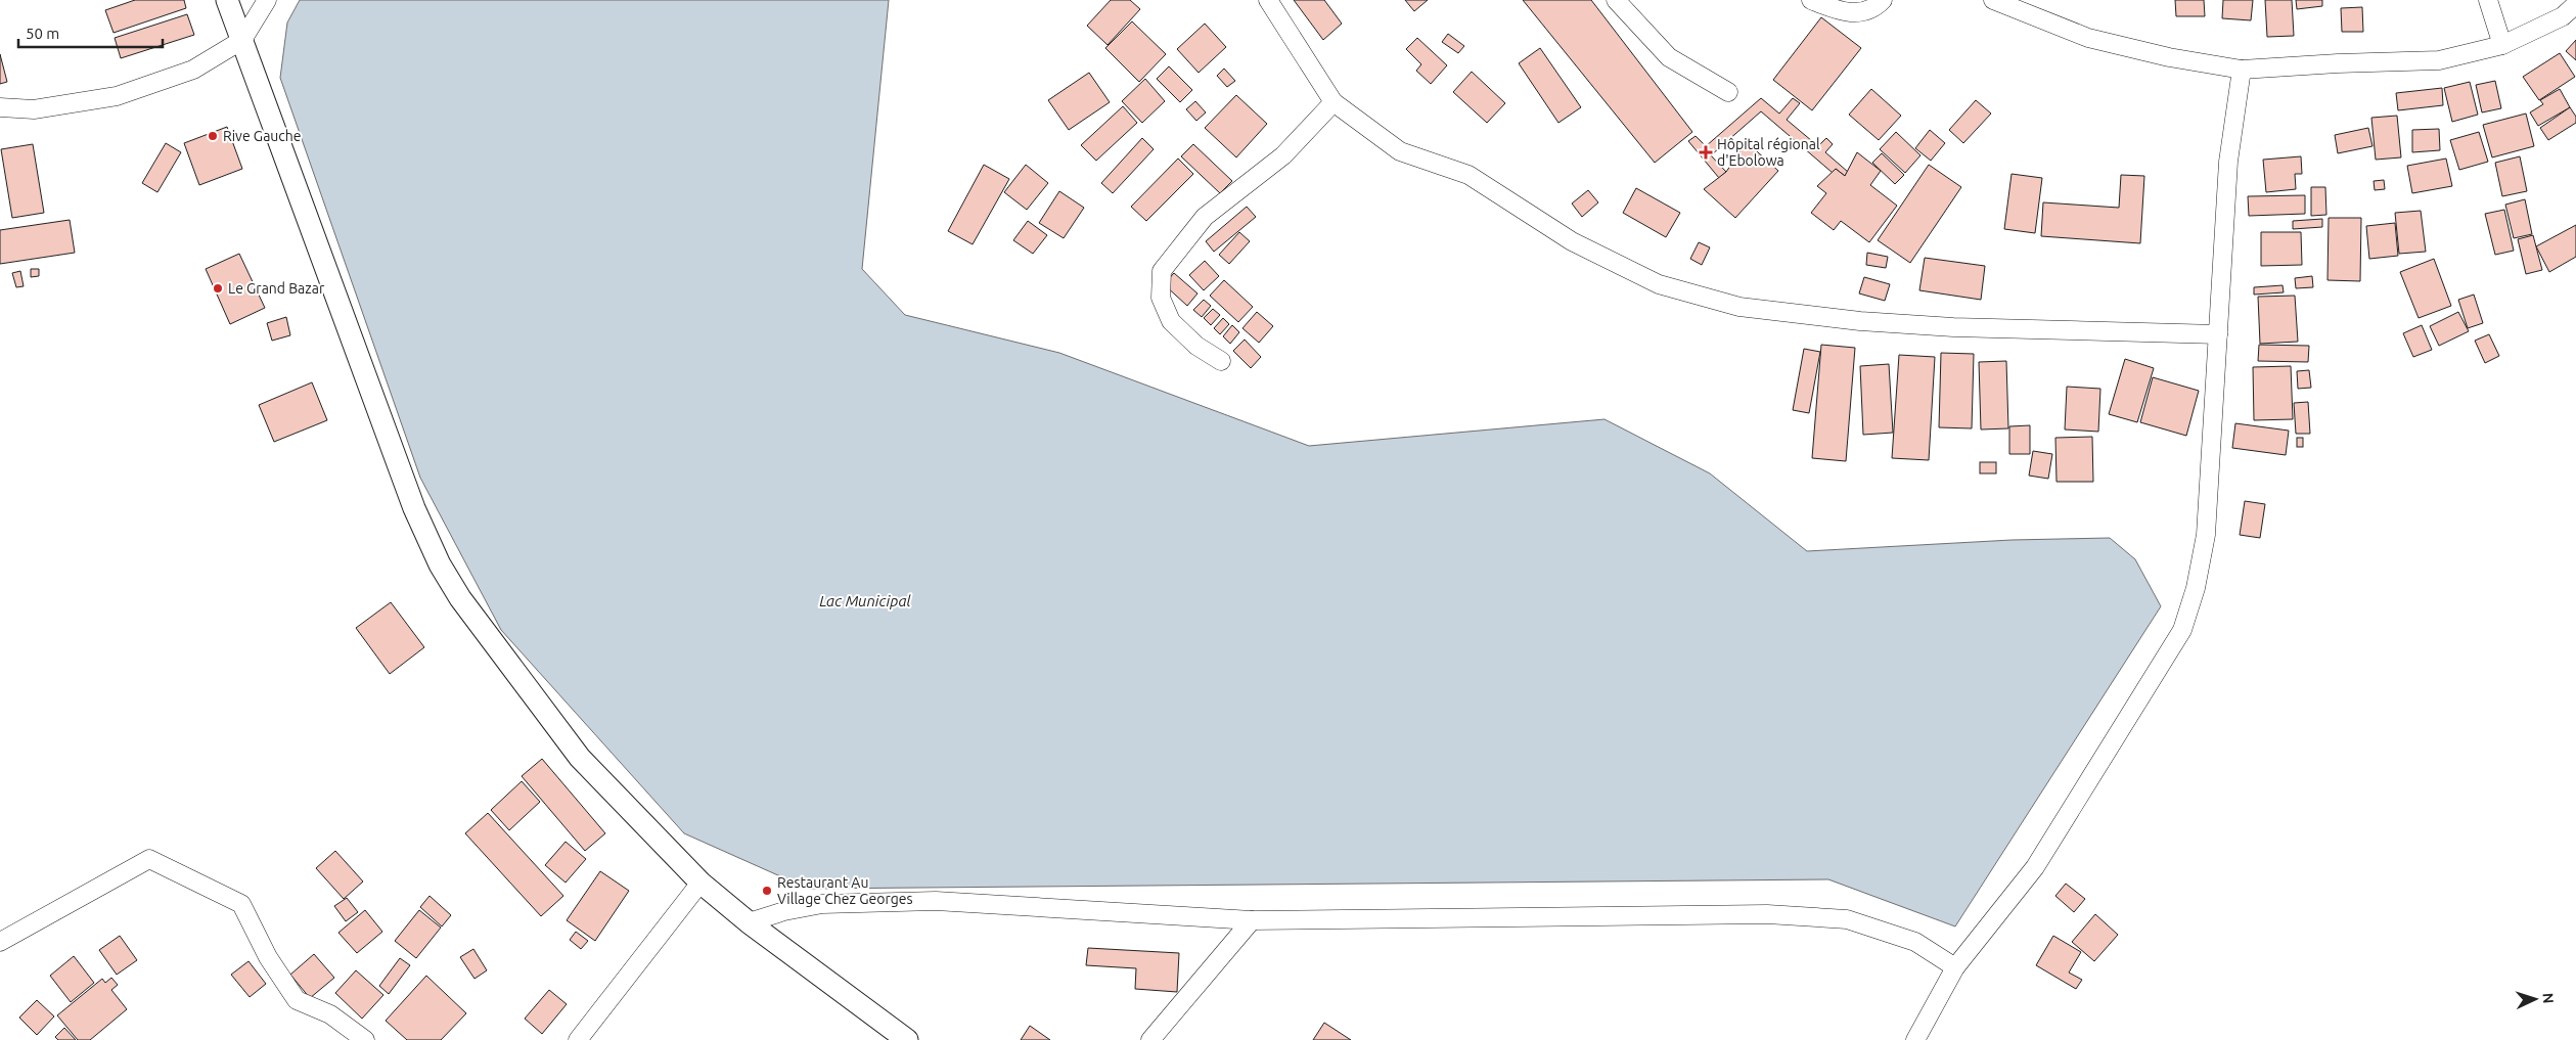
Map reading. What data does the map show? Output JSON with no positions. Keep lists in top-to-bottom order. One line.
{"water":["Lac Municipal"],"places":{"other":["Rive Gauche","Le Grand Bazar","Restaurant Au Village Chez Georges"],"health":["Hôpital régional d'Ebolowa"]},"scale_bar":"50 m","north":"right"}
